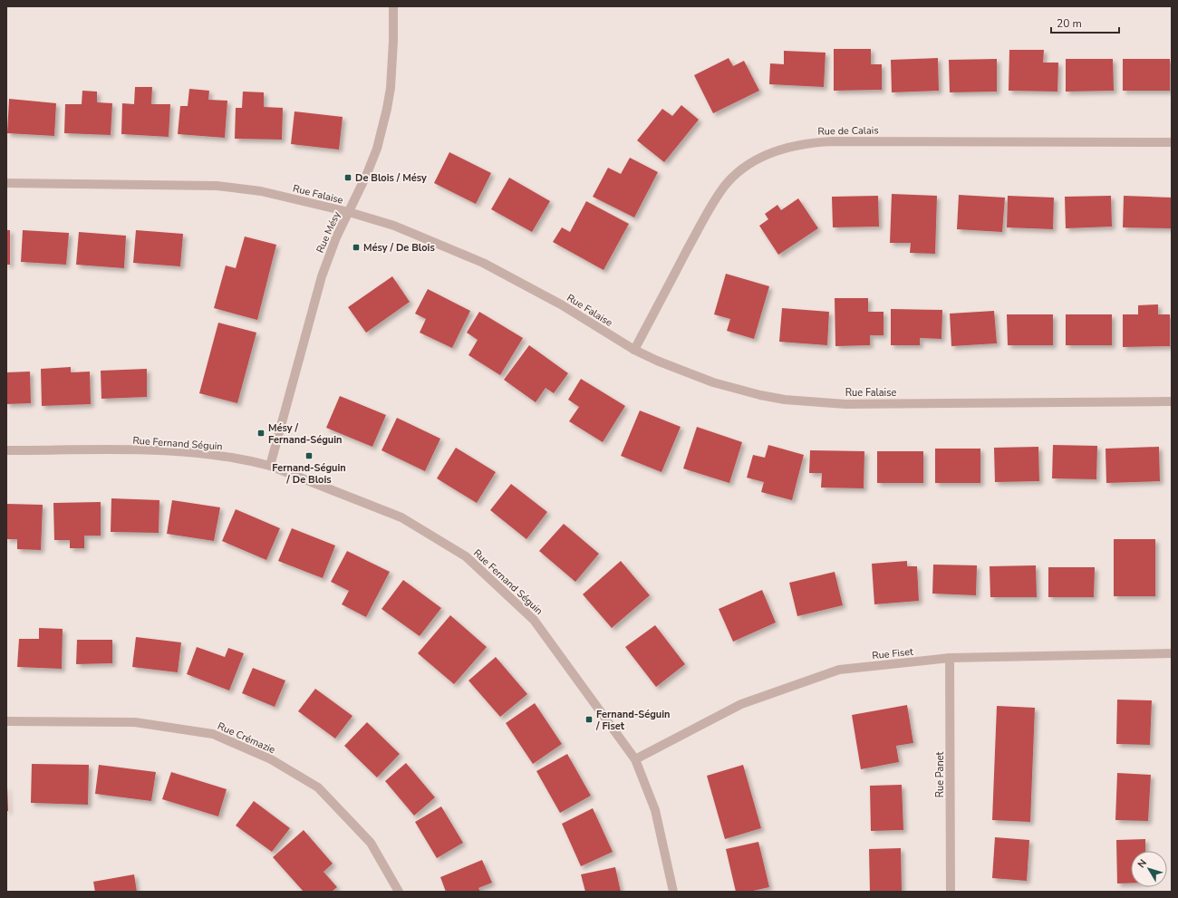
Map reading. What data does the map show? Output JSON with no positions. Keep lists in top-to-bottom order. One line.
{"streets":{"street":["Rue de Calais","Rue Falaise","Rue Mésy","Rue Fernand Séguin","Rue Fiset","Rue Crémazie","Rue Panet"]},"crossings":[["Rue de Calais","Rue Falaise"],["Rue Falaise","Rue Mésy"],["Rue Mésy","Rue Fernand Séguin"],["Rue Fernand Séguin","Rue Fiset"],["Rue Fiset","Rue Panet"]],"places":{"transit":["De Blois / Mésy","Mésy / De Blois","Mésy / Fernand-Séguin","Fernand-Séguin / De Blois","Fernand-Séguin / Fiset"]},"scale_bar":"20 m","north":"top left"}
